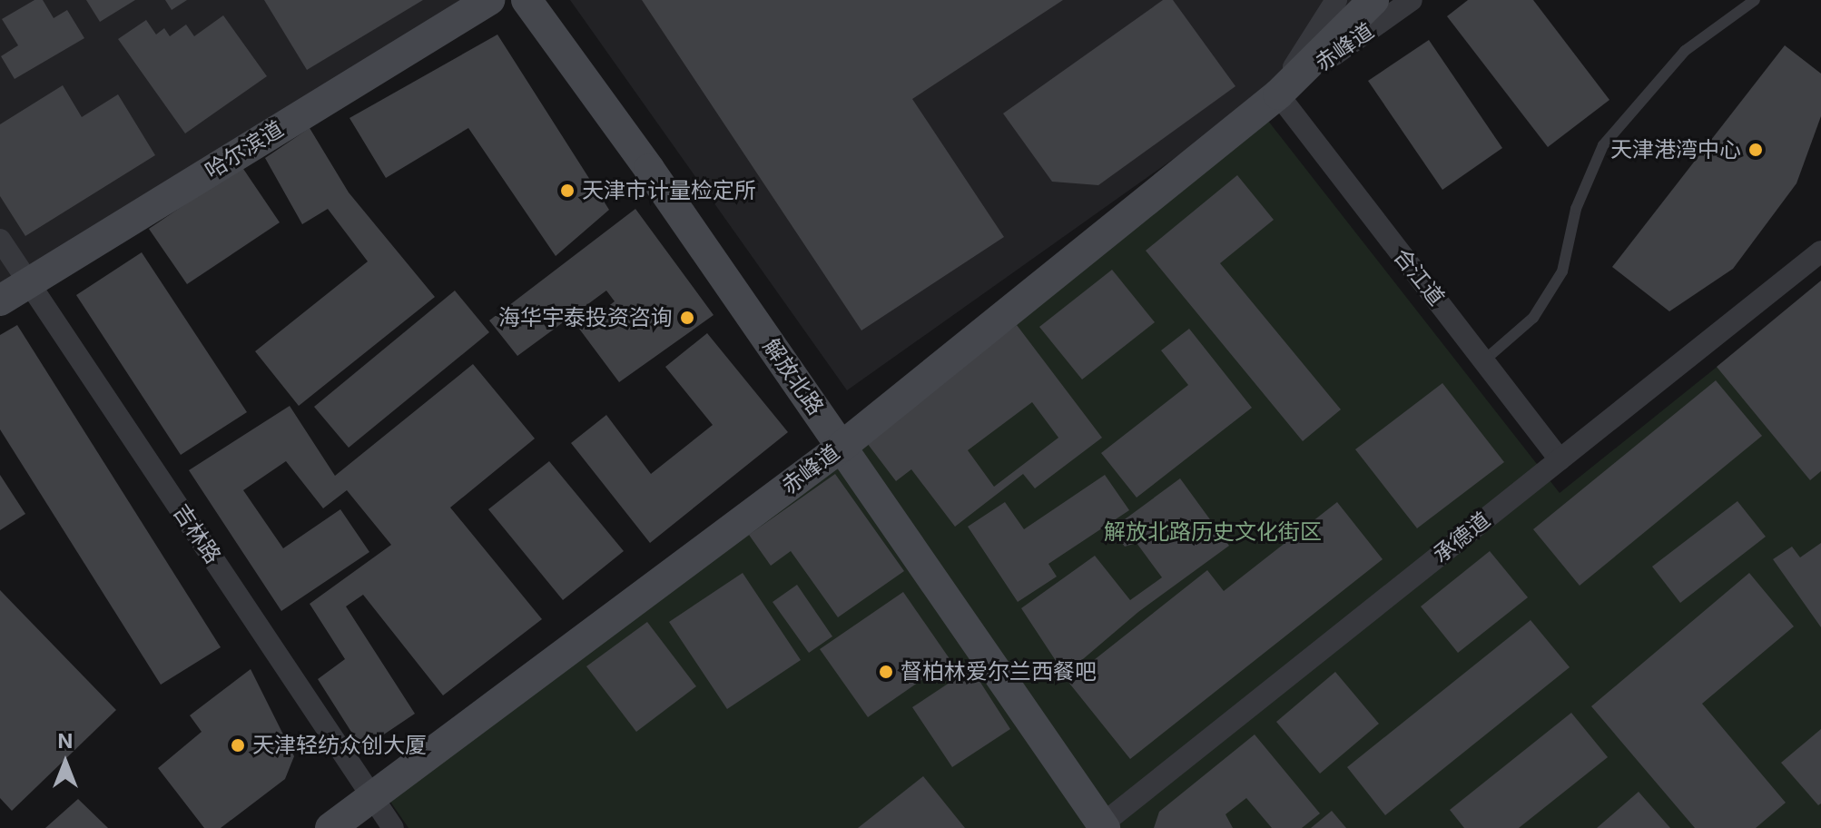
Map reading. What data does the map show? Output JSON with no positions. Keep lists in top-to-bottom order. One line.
{"streets":{"street":["赤峰道","哈尔滨道","合江道","解放北路","吉林路","承德道"]},"crossings":[["赤峰道","合江道"],["赤峰道","解放北路"],["赤峰道","吉林路"],["哈尔滨道","吉林路"],["合江道","承德道"],["解放北路","承德道"]],"parks":["解放北路历史文化街区"],"places":["天津港湾中心","天津市计量检定所","海华宇泰投资咨询","督柏林爱尔兰西餐吧","天津轻纺众创大厦"],"north":"top"}
